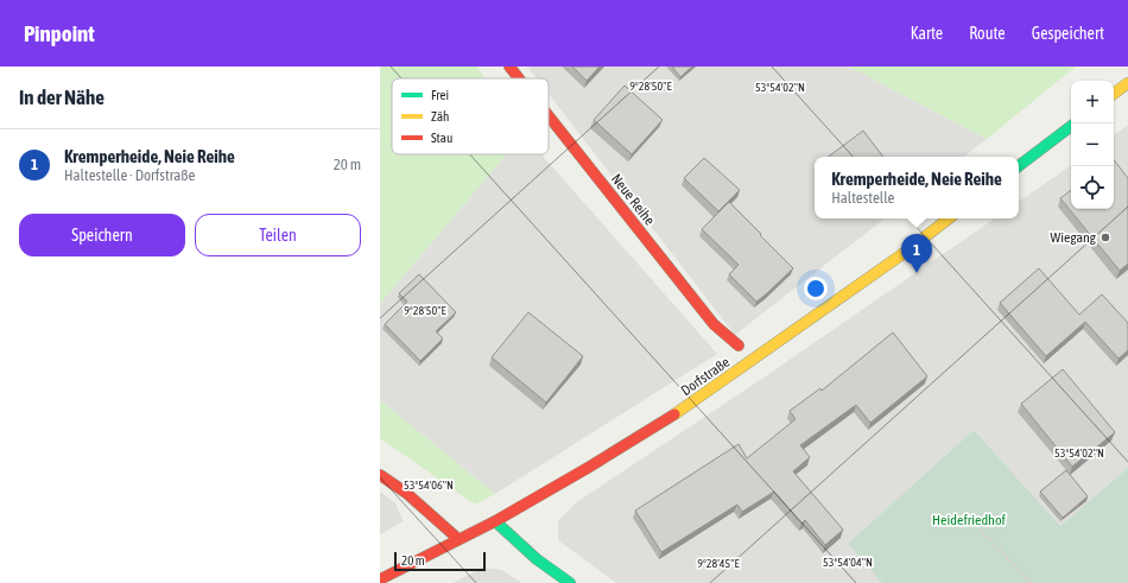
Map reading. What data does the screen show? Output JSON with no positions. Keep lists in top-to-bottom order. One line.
{"streets":{"main road":["Neue Reihe","Dorfstraße"]},"parks":["Heidefriedhof"],"places":["Wiegang"],"legend":["Frei","Zäh","Stau"],"scale_bar":"20 m","page":{"header":"Pinpoint","nav":["Karte","Route","Gespeichert"],"heading":"In der Nähe","map_buttons":["+","−"],"list":[{"mark":"1","name":"Kremperheide, Neie Reihe","note":"Haltestelle · Dorfstraße","value":"20 m"}],"popup":["Kremperheide, Neie Reihe","Haltestelle"],"buttons":["Speichern","Teilen"],"pins":"1","scale":"20 m"},"coordinates":["9°28'50\"E","53°54'02\"N","53°54'06\"N","53°54'04\"N","9°28'45\"E"]}
